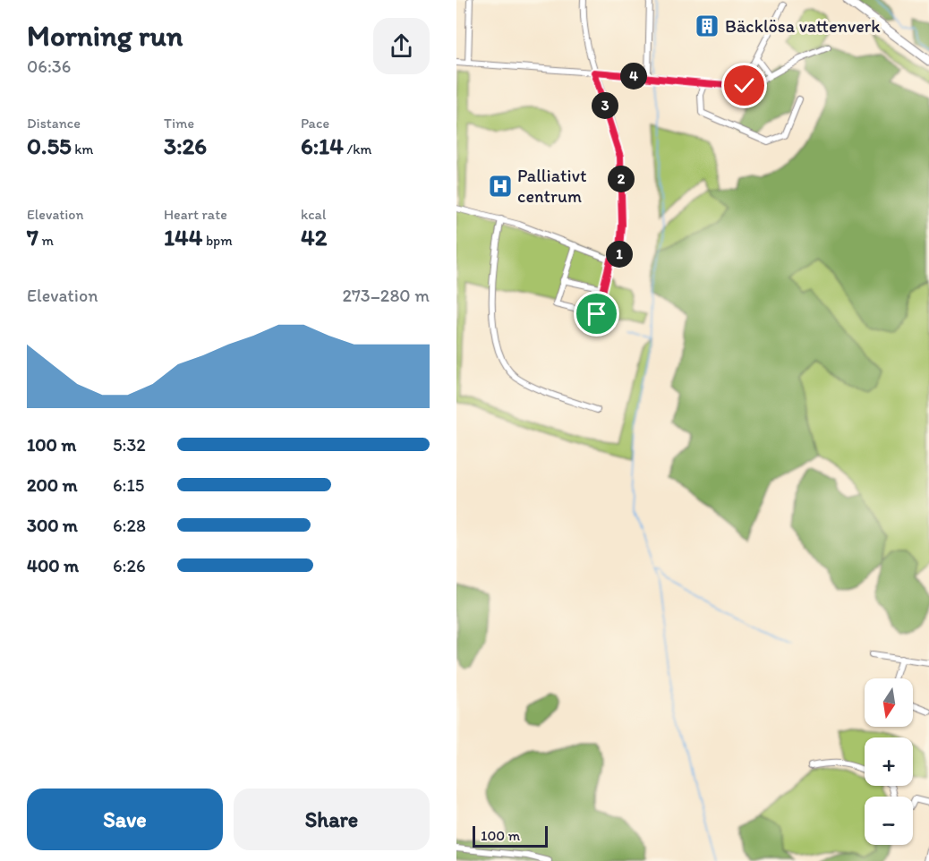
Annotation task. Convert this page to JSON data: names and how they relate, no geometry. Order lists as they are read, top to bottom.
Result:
{
  "places": {
    "building": ["Bäcklösa vattenverk"],
    "hospital": ["Palliativt centrum"]
  },
  "scale_bar": "100 m",
  "north": "bottom",
  "page": {
    "heading": ["Morning run", "06:36"],
    "pins": [
      "4",
      "3",
      "2",
      "1"
    ],
    "stats": [
      ["Distance", "0.55 km"],
      ["Time", "3:26"],
      ["Pace", "6:14 /km"],
      ["Elevation", "7 m"],
      ["Heart rate", "144 bpm"],
      ["kcal", "42"]
    ],
    "chart": ["Elevation", "273–280 m"],
    "list": [
      {
        "name": "100 m",
        "note": "5:32"
      },
      {
        "name": "200 m",
        "note": "6:15"
      },
      {
        "name": "300 m",
        "note": "6:28"
      },
      {
        "name": "400 m",
        "note": "6:26"
      }
    ],
    "map_buttons": ["+", "−"],
    "buttons": ["Save", "Share"],
    "scale": "100 m"
  }
}
